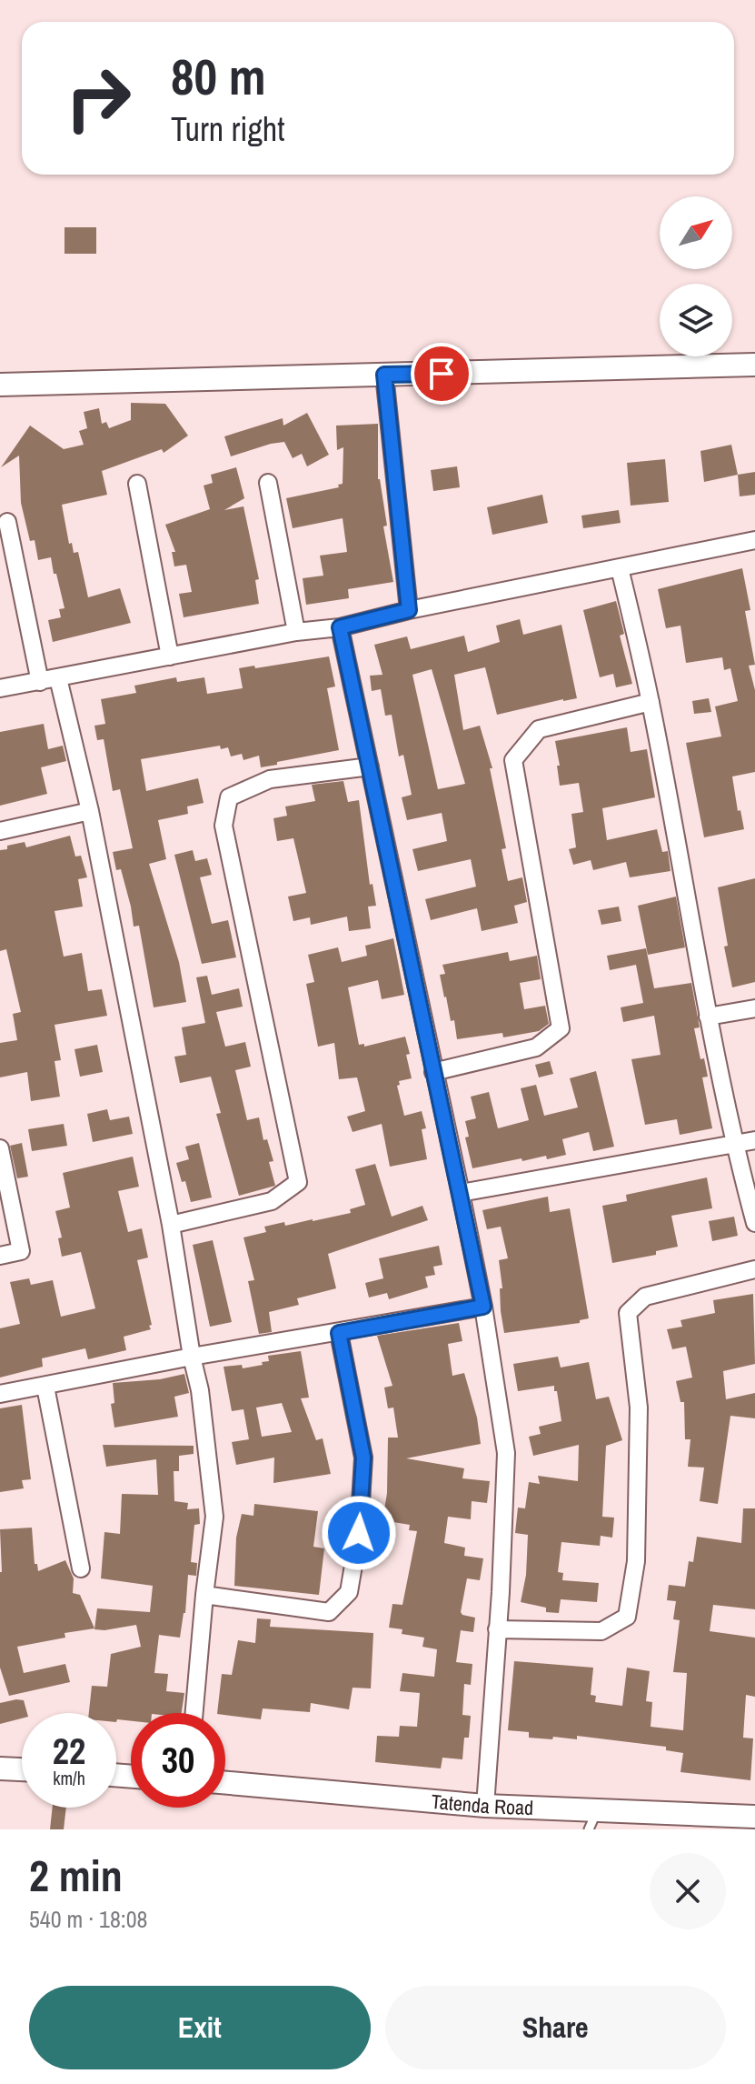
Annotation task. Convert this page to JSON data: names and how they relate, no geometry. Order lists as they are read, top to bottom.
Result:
{
  "streets": {
    "street": ["Tatenda Road"]
  },
  "north": "top right",
  "page": {
    "turn": ["80 m", "Turn right"],
    "speed": "22 km/h",
    "limit": "30",
    "heading": ["2 min", "540 m · 18:08"],
    "buttons": ["Exit", "Share"]
  }
}
